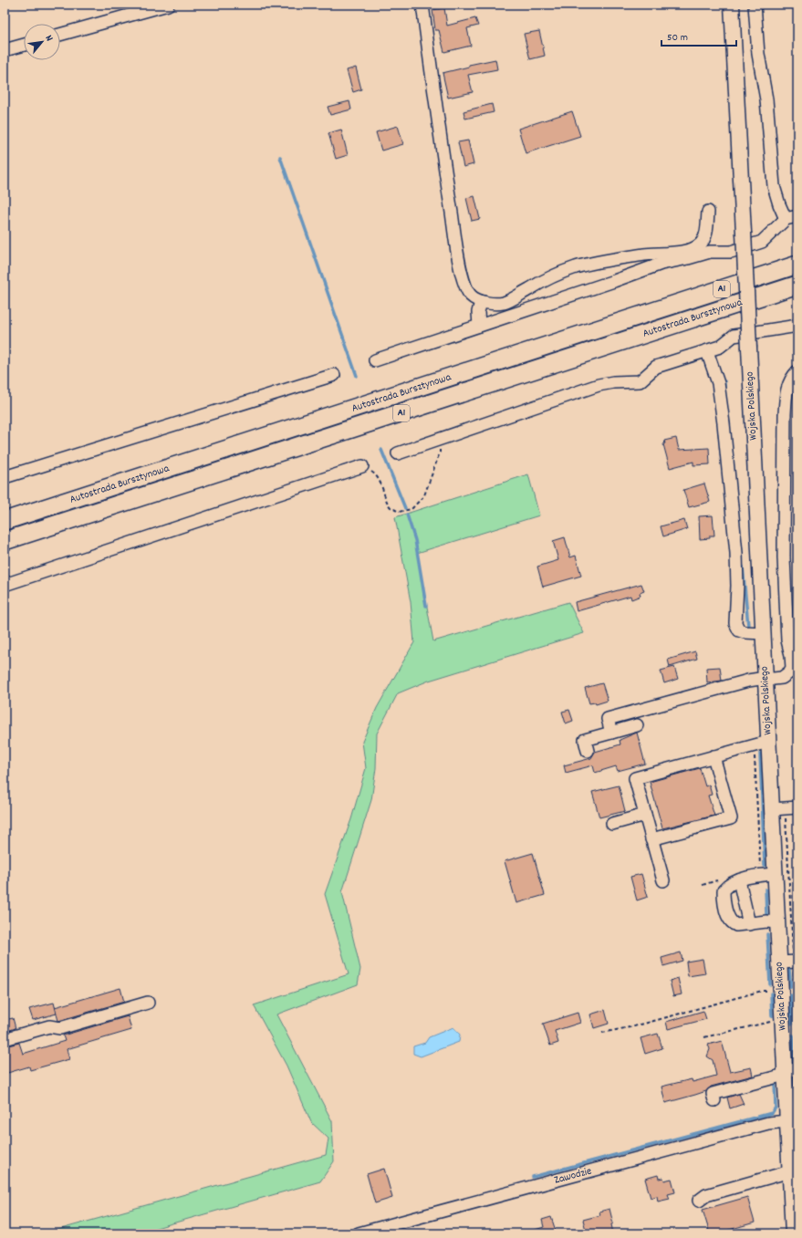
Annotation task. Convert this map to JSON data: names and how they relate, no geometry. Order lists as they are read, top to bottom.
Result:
{
  "streets": {
    "highway": ["A1", "Autostrada Bursztynowa"],
    "main road": ["Wojska Polskiego"],
    "street": ["Zawodzie"]
  },
  "crossings": [
    ["Wojska Polskiego", "Zawodzie"]
  ],
  "scale_bar": "50 m",
  "north": "top right"
}
